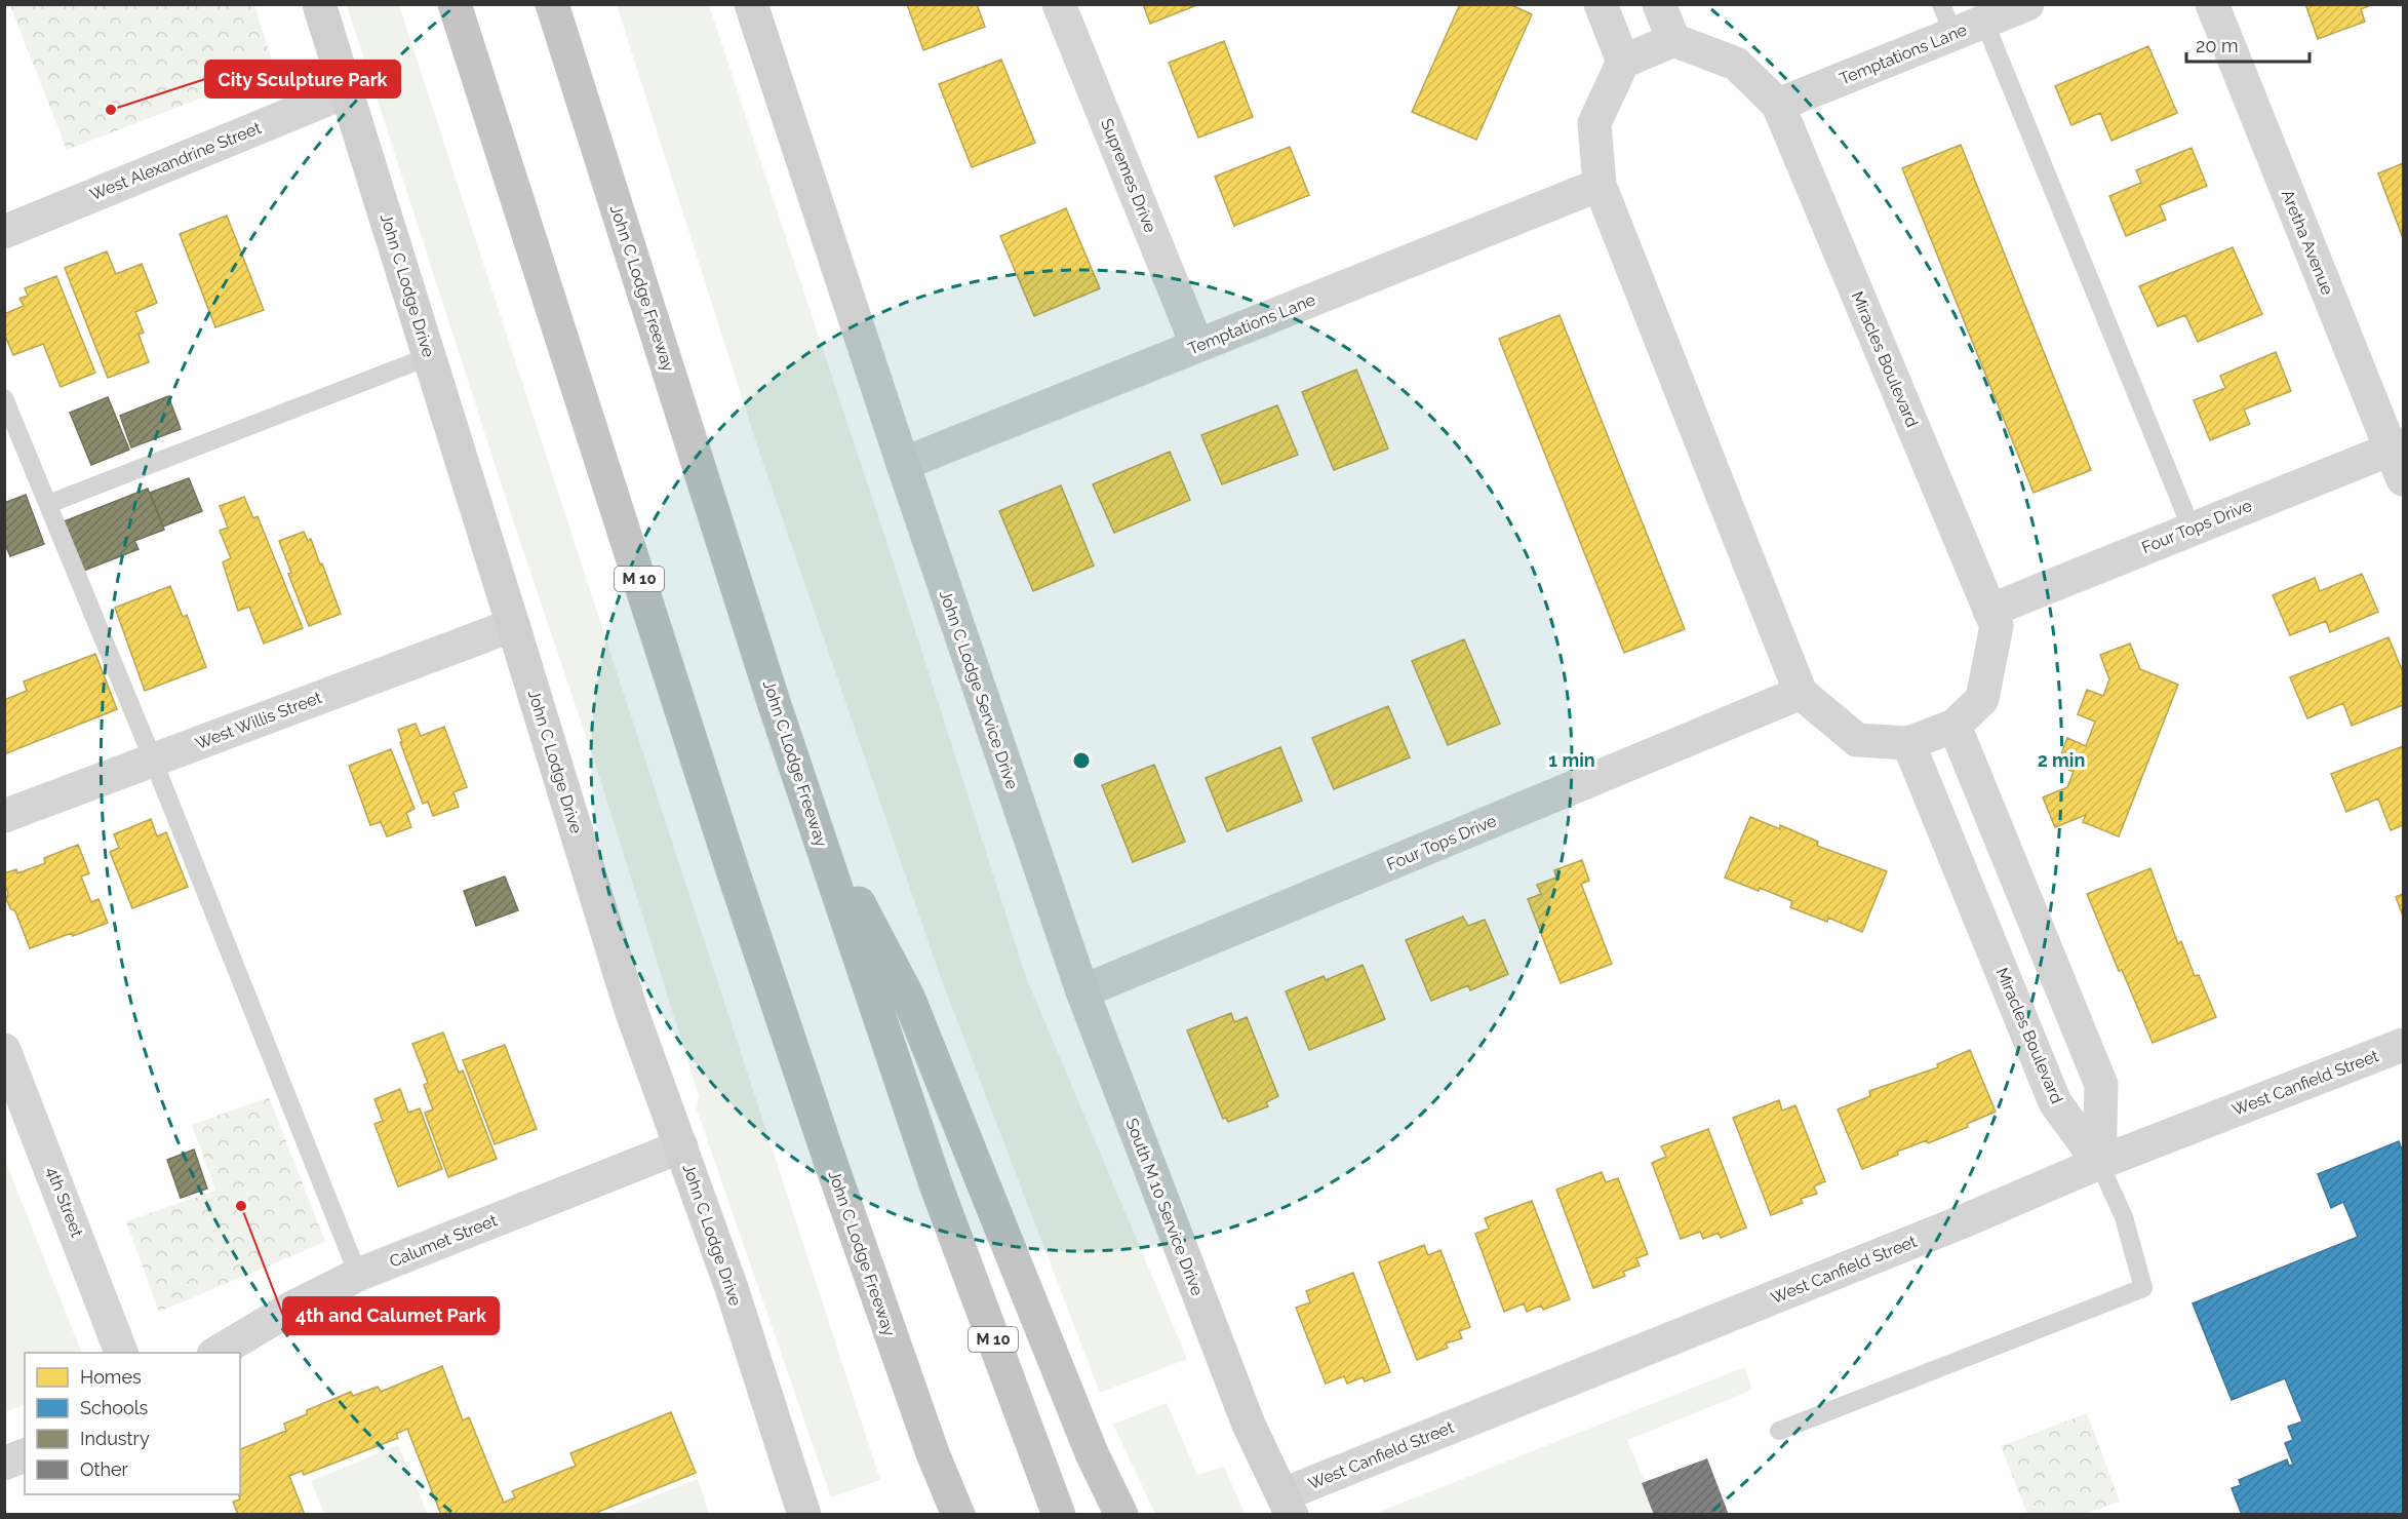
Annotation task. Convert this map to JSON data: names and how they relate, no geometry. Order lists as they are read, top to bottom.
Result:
{
  "streets": {
    "highway": ["John C Lodge Freeway", "M 10"],
    "main road": ["John C Lodge Drive", "John C Lodge Service Drive", "South M 10 Service Drive"],
    "street": [
      "Temptations Lane",
      "West Alexandrine Street",
      "Supremes Drive",
      "Aretha Avenue",
      "Miracles Boulevard",
      "Four Tops Drive",
      "West Willis Street",
      "West Canfield Street",
      "4th Street",
      "Calumet Street"
    ]
  },
  "crossings": [
    ["Temptations Lane", "Supremes Drive"],
    ["Temptations Lane", "Miracles Boulevard"],
    ["Temptations Lane", "John C Lodge Service Drive"],
    ["West Alexandrine Street", "John C Lodge Drive"],
    ["Aretha Avenue", "Four Tops Drive"],
    ["John C Lodge Drive", "West Willis Street"],
    ["John C Lodge Drive", "Calumet Street"],
    ["Miracles Boulevard", "Four Tops Drive"],
    ["Miracles Boulevard", "West Canfield Street"],
    ["Four Tops Drive", "South M 10 Service Drive"],
    ["John C Lodge Service Drive", "South M 10 Service Drive"],
    ["West Canfield Street", "South M 10 Service Drive"]
  ],
  "places": ["City Sculpture Park", "4th and Calumet Park"],
  "legend": [
    "Homes",
    "Schools",
    "Industry",
    "Other"
  ],
  "scale_bar": "20 m",
  "rings": ["1 min", "2 min"]
}
